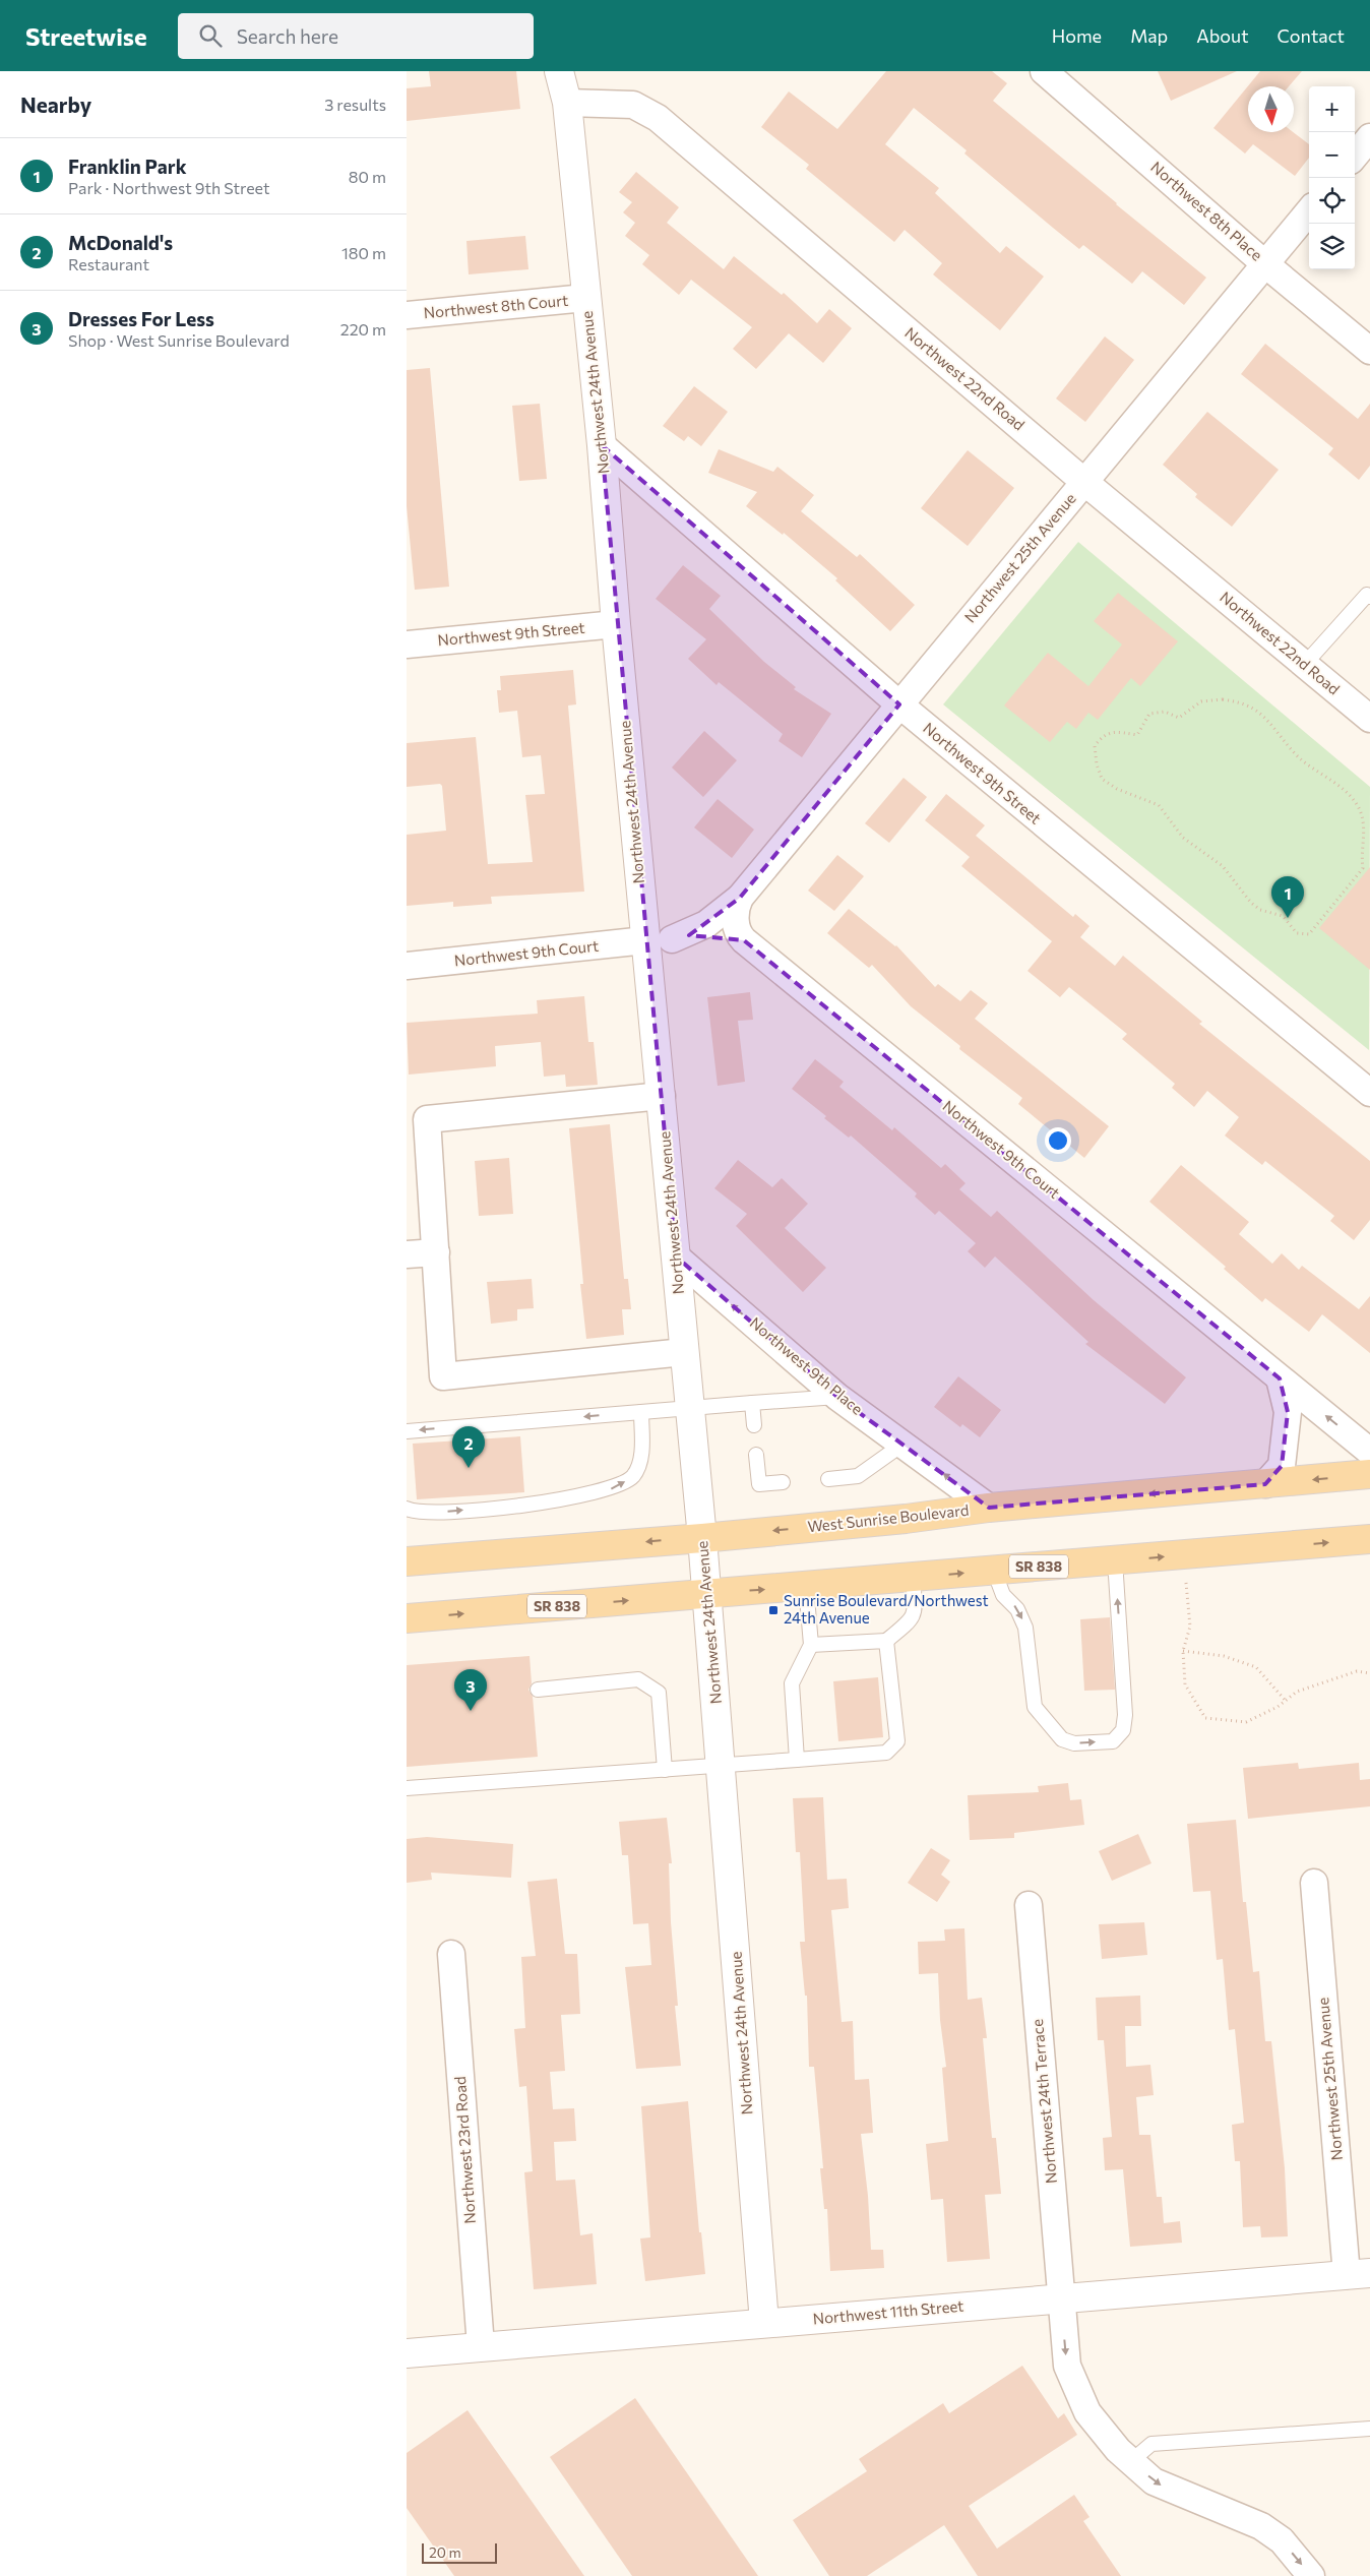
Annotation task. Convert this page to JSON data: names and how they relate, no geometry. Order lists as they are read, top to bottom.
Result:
{
  "streets": {
    "main road": ["West Sunrise Boulevard", "SR 838"],
    "street": [
      "Northwest 8th Place",
      "Northwest 8th Court",
      "Northwest 22nd Road",
      "Northwest 24th Avenue",
      "Northwest 25th Avenue",
      "Northwest 9th Street",
      "Northwest 9th Court",
      "Northwest 9th Place",
      "Northwest 24th Terrace",
      "Northwest 23rd Road",
      "Northwest 11th Street"
    ]
  },
  "crossings": [
    ["Northwest 8th Place", "Northwest 25th Avenue"],
    ["Northwest 8th Court", "Northwest 24th Avenue"],
    ["Northwest 22nd Road", "Northwest 24th Avenue"],
    ["Northwest 22nd Road", "Northwest 25th Avenue"],
    ["Northwest 24th Avenue", "Northwest 9th Street"],
    ["Northwest 24th Avenue", "Northwest 9th Court"],
    ["Northwest 24th Avenue", "Northwest 9th Place"],
    ["Northwest 24th Avenue", "West Sunrise Boulevard"],
    ["Northwest 24th Avenue", "SR 838"],
    ["Northwest 24th Avenue", "Northwest 11th Street"],
    ["Northwest 25th Avenue", "Northwest 9th Street"],
    ["Northwest 25th Avenue", "Northwest 9th Court"],
    ["Northwest 25th Avenue", "Northwest 11th Street"],
    ["Northwest 9th Place", "West Sunrise Boulevard"],
    ["Northwest 24th Terrace", "Northwest 11th Street"],
    ["Northwest 23rd Road", "Northwest 11th Street"]
  ],
  "one_way": ["Northwest 9th Place", "Northwest 24th Terrace"],
  "places": {
    "transit": ["Sunrise Boulevard/Northwest 24th Avenue"]
  },
  "scale_bar": "20 m",
  "north": "bottom",
  "page": {
    "header": "Streetwise",
    "search": "Search here",
    "nav": [
      "Home",
      "Map",
      "About",
      "Contact"
    ],
    "heading": ["Nearby", "3 results"],
    "map_buttons": ["+", "−"],
    "list": [
      {
        "mark": "1",
        "name": "Franklin Park",
        "note": "Park · Northwest 9th Street",
        "value": "80 m"
      },
      {
        "mark": "2",
        "name": "McDonald's",
        "note": "Restaurant",
        "value": "180 m"
      },
      {
        "mark": "3",
        "name": "Dresses For Less",
        "note": "Shop · West Sunrise Boulevard",
        "value": "220 m"
      }
    ],
    "pins": ["1", "2", "3"],
    "scale": "20 m"
  }
}
